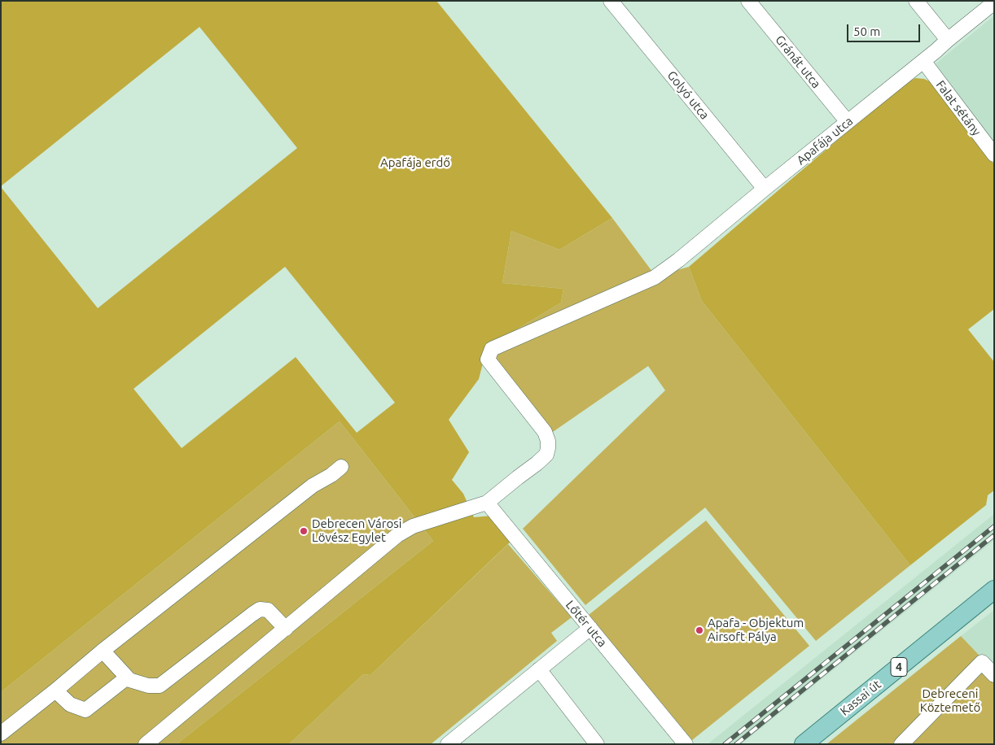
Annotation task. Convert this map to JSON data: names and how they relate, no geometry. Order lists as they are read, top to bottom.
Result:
{
  "streets": {
    "main road": ["4", "Kassai út"],
    "street": [
      "Gránát utca",
      "Golyó utca",
      "Falat sétány",
      "Apafája utca",
      "Lőtér utca"
    ]
  },
  "crossings": [
    ["Gránát utca", "Apafája utca"],
    ["Golyó utca", "Apafája utca"],
    ["Falat sétány", "Apafája utca"],
    ["Apafája utca", "Lőtér utca"]
  ],
  "parks": ["Apafája erdő", "Debreceni Köztemető"],
  "places": ["Debrecen Városi Lövész Egylet", "Apafa - Objektum Airsoft Pálya"],
  "scale_bar": "50 m"
}
